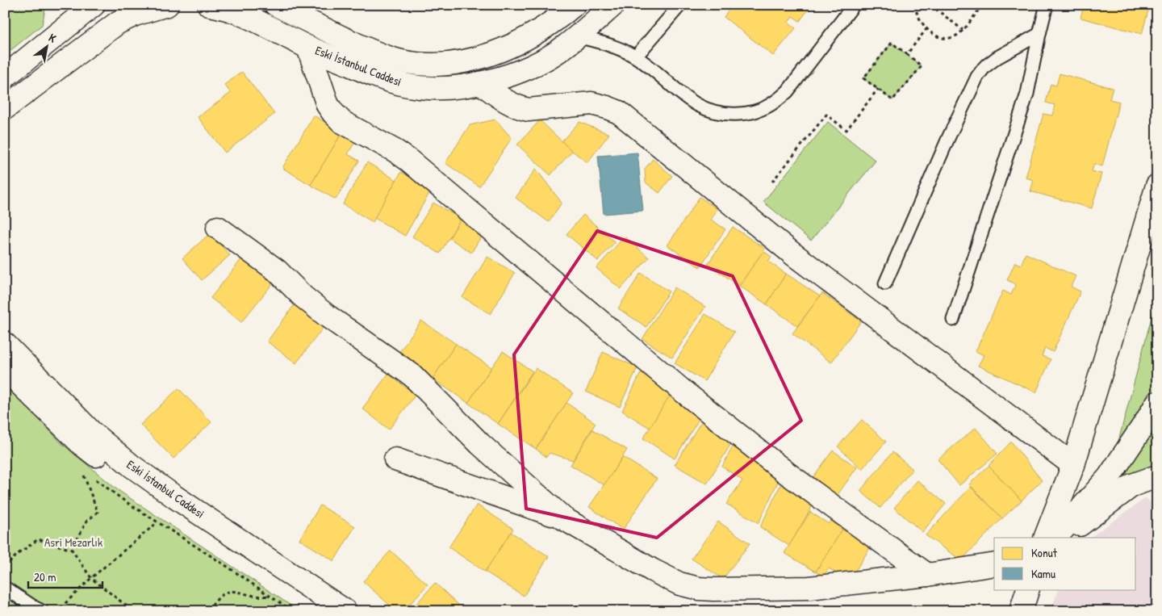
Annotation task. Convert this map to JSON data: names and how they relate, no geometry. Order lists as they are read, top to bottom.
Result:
{
  "streets": {
    "street": ["Eski İstanbul Caddesi"]
  },
  "parks": ["Asri Mezarlık"],
  "legend": ["Konut", "Kamu"],
  "scale_bar": "20 m",
  "north": "top right"
}
